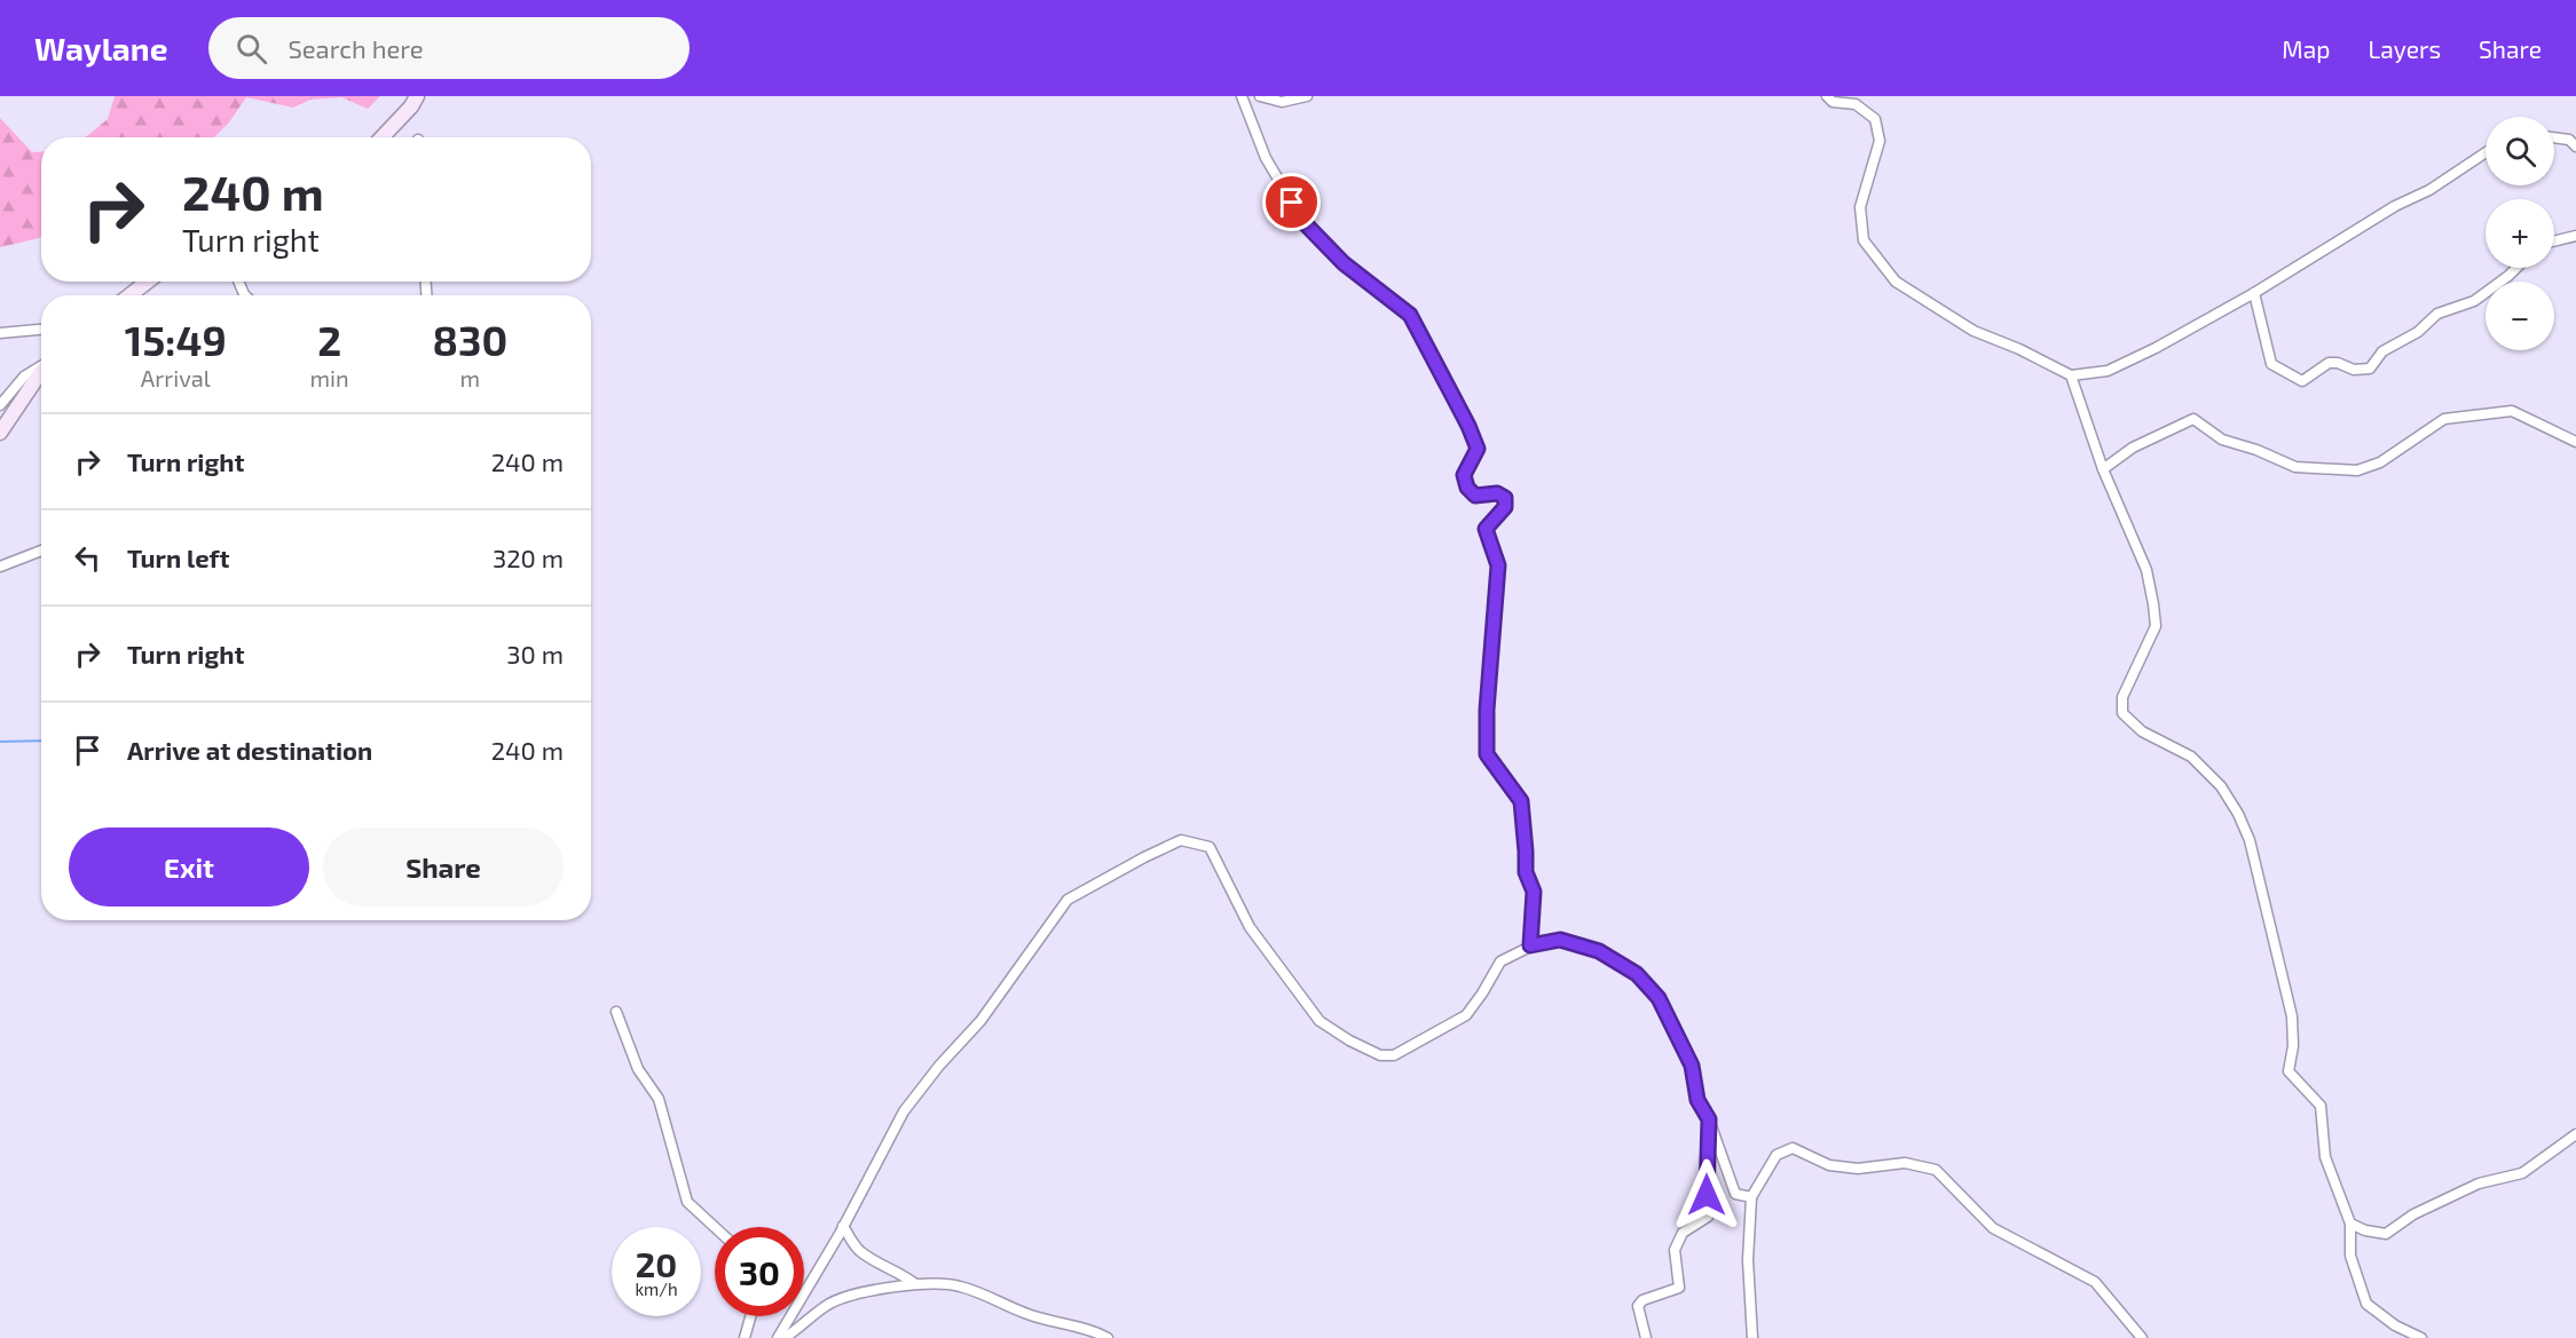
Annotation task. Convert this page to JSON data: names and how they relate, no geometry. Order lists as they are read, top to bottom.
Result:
{
  "page": {
    "header": "Waylane",
    "search": "Search here",
    "nav": ["Map", "Layers", "Share"],
    "map_buttons": ["+", "−"],
    "turn": ["240 m", "Turn right"],
    "eta": [
      "15:49",
      "Arrival",
      "2",
      "min",
      "830",
      "m"
    ],
    "list": [
      {
        "name": "Turn right",
        "value": "240 m"
      },
      {
        "name": "Turn left",
        "value": "320 m"
      },
      {
        "name": "Turn right",
        "value": "30 m"
      },
      {
        "name": "Arrive at destination",
        "value": "240 m"
      }
    ],
    "buttons": ["Exit", "Share"],
    "speed": "20 km/h",
    "limit": "30"
  }
}
